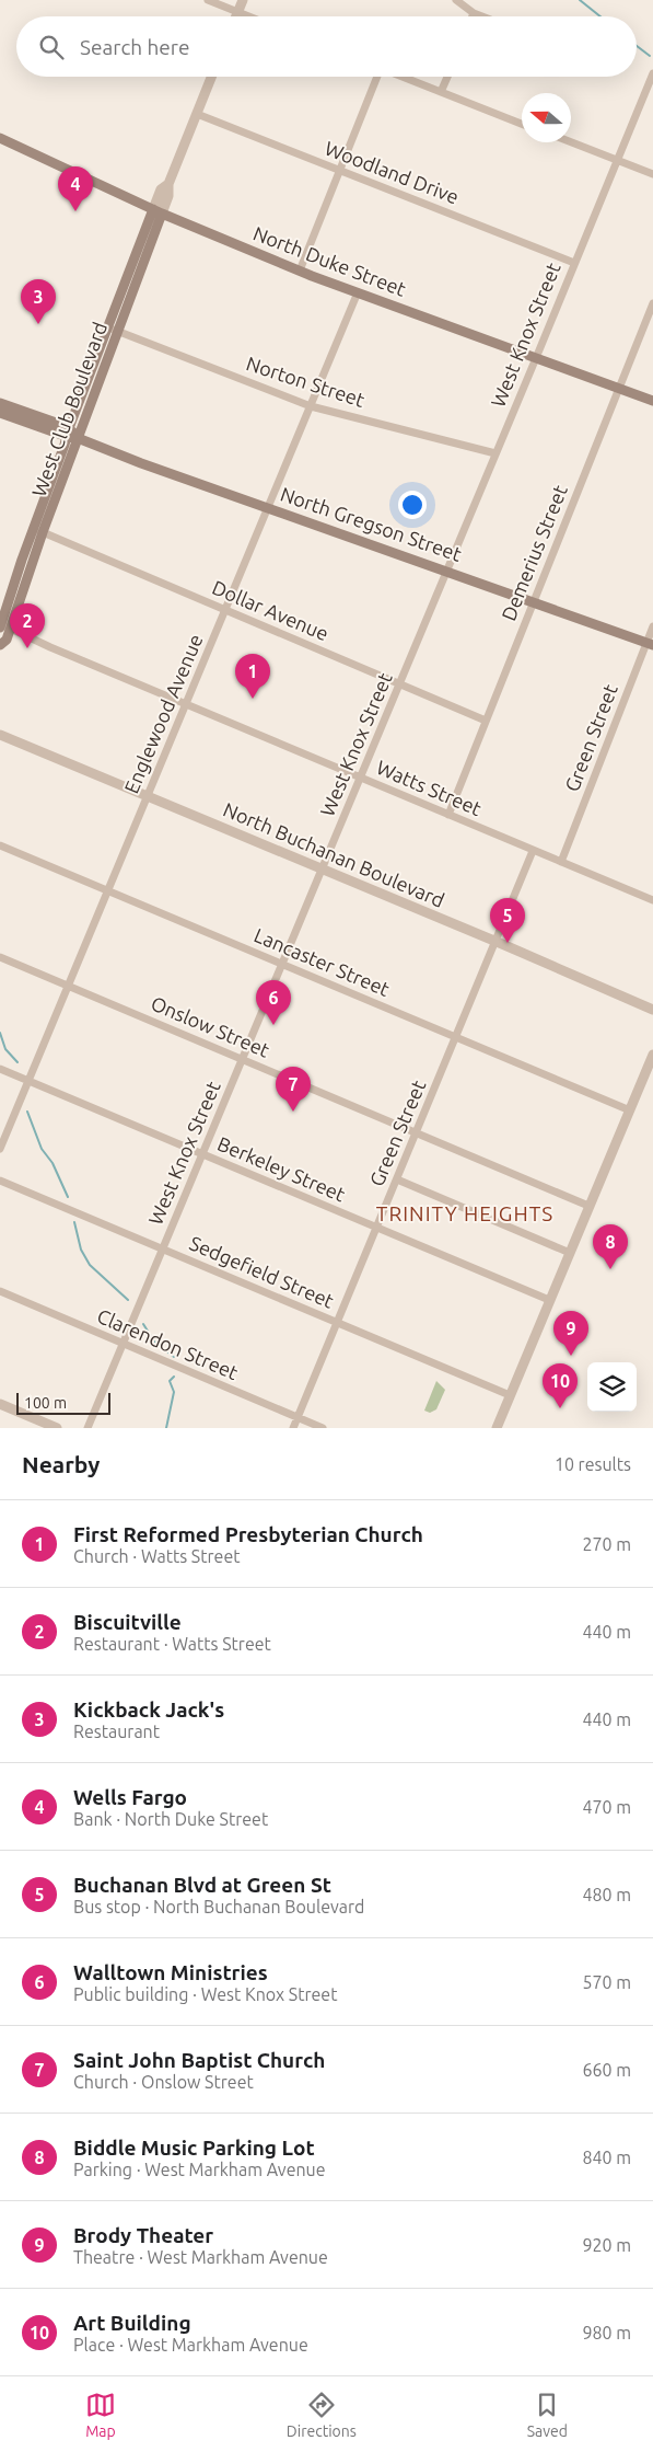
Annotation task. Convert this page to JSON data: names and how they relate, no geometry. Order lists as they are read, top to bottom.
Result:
{
  "streets": {
    "main road": ["North Duke Street", "West Club Boulevard", "North Gregson Street"],
    "street": [
      "Woodland Drive",
      "West Knox Street",
      "Norton Street",
      "Demerius Street",
      "Dollar Avenue",
      "Englewood Avenue",
      "Green Street",
      "Watts Street",
      "North Buchanan Boulevard",
      "Lancaster Street",
      "Onslow Street",
      "Berkeley Street",
      "Sedgefield Street",
      "Clarendon Street"
    ]
  },
  "crossings": [
    ["Woodland Drive", "West Knox Street"],
    ["Woodland Drive", "West Club Boulevard"],
    ["North Duke Street", "West Knox Street"],
    ["North Duke Street", "West Club Boulevard"],
    ["North Duke Street", "Demerius Street"],
    ["North Duke Street", "Englewood Avenue"],
    ["West Knox Street", "Norton Street"],
    ["West Knox Street", "North Gregson Street"],
    ["West Knox Street", "Dollar Avenue"],
    ["West Knox Street", "Watts Street"],
    ["West Knox Street", "North Buchanan Boulevard"],
    ["West Knox Street", "Lancaster Street"],
    ["West Knox Street", "Onslow Street"],
    ["West Knox Street", "Berkeley Street"],
    ["West Knox Street", "Sedgefield Street"],
    ["West Knox Street", "Clarendon Street"],
    ["Norton Street", "West Club Boulevard"],
    ["Norton Street", "Englewood Avenue"],
    ["West Club Boulevard", "North Gregson Street"],
    ["West Club Boulevard", "Dollar Avenue"],
    ["West Club Boulevard", "Watts Street"],
    ["North Gregson Street", "Demerius Street"],
    ["North Gregson Street", "Englewood Avenue"],
    ["North Gregson Street", "Green Street"],
    ["Demerius Street", "Dollar Avenue"],
    ["Demerius Street", "Watts Street"],
    ["Dollar Avenue", "Englewood Avenue"],
    ["Englewood Avenue", "Watts Street"],
    ["Englewood Avenue", "North Buchanan Boulevard"],
    ["Englewood Avenue", "Lancaster Street"],
    ["Englewood Avenue", "Onslow Street"],
    ["Englewood Avenue", "Berkeley Street"],
    ["Green Street", "Watts Street"],
    ["Green Street", "North Buchanan Boulevard"],
    ["Green Street", "Lancaster Street"],
    ["Green Street", "Onslow Street"],
    ["Green Street", "Berkeley Street"],
    ["Green Street", "Sedgefield Street"],
    ["Green Street", "Clarendon Street"]
  ],
  "districts": ["TRINITY HEIGHTS"],
  "scale_bar": "100 m",
  "north": "left",
  "page": {
    "search": "Search here",
    "pins": [
      "4",
      "3",
      "2",
      "1",
      "5",
      "6",
      "7",
      "8",
      "9",
      "10"
    ],
    "scale": "100 m",
    "heading": ["Nearby", "10 results"],
    "list": [
      {
        "mark": "1",
        "name": "First Reformed Presbyterian Church",
        "note": "Church · Watts Street",
        "value": "270 m"
      },
      {
        "mark": "2",
        "name": "Biscuitville",
        "note": "Restaurant · Watts Street",
        "value": "440 m"
      },
      {
        "mark": "3",
        "name": "Kickback Jack's",
        "note": "Restaurant",
        "value": "440 m"
      },
      {
        "mark": "4",
        "name": "Wells Fargo",
        "note": "Bank · North Duke Street",
        "value": "470 m"
      },
      {
        "mark": "5",
        "name": "Buchanan Blvd at Green St",
        "note": "Bus stop · North Buchanan Boulevard",
        "value": "480 m"
      },
      {
        "mark": "6",
        "name": "Walltown Ministries",
        "note": "Public building · West Knox Street",
        "value": "570 m"
      },
      {
        "mark": "7",
        "name": "Saint John Baptist Church",
        "note": "Church · Onslow Street",
        "value": "660 m"
      },
      {
        "mark": "8",
        "name": "Biddle Music Parking Lot",
        "note": "Parking · West Markham Avenue",
        "value": "840 m"
      },
      {
        "mark": "9",
        "name": "Brody Theater",
        "note": "Theatre · West Markham Avenue",
        "value": "920 m"
      },
      {
        "mark": "10",
        "name": "Art Building",
        "note": "Place · West Markham Avenue",
        "value": "980 m"
      }
    ],
    "nav": ["Map", "Directions", "Saved"]
  }
}
